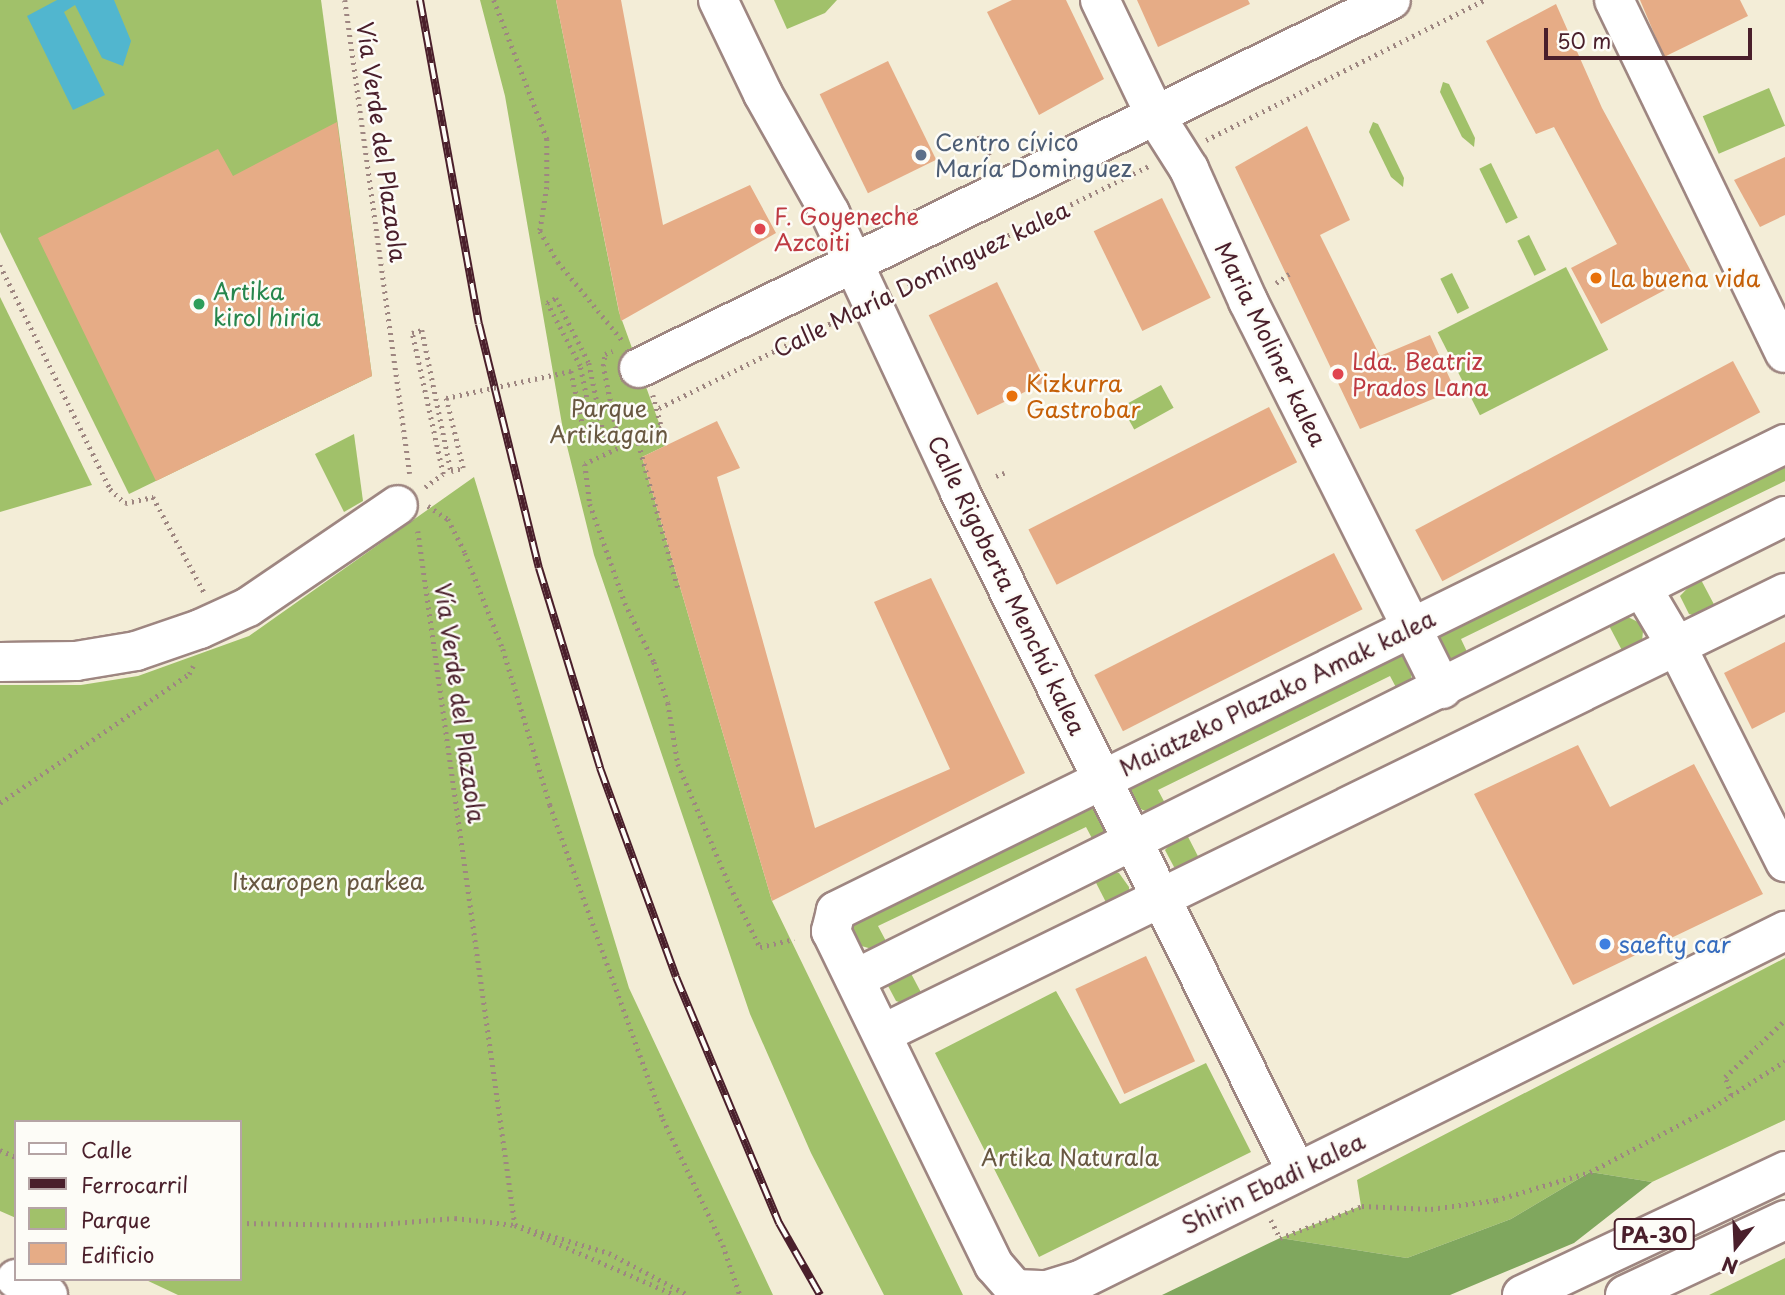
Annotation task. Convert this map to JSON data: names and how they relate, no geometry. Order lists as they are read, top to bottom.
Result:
{
  "streets": {
    "main road": [
      "Calle María Domínguez kalea",
      "Maria Moliner kalea",
      "Calle Rigoberta Menchú kalea",
      "Maiatzeko Plazako Amak kalea",
      "Shirin Ebadi kalea",
      "PA-30"
    ],
    "path": ["Vía Verde del Plazaola"]
  },
  "crossings": [
    ["Calle María Domínguez kalea", "Maria Moliner kalea"],
    ["Calle María Domínguez kalea", "Calle Rigoberta Menchú kalea"],
    ["Maria Moliner kalea", "Maiatzeko Plazako Amak kalea"],
    ["Calle Rigoberta Menchú kalea", "Maiatzeko Plazako Amak kalea"],
    ["Calle Rigoberta Menchú kalea", "Shirin Ebadi kalea"],
    ["Maiatzeko Plazako Amak kalea", "Shirin Ebadi kalea"]
  ],
  "parks": ["Parque Artikagain", "Itxaropen parkea", "Artika Naturala"],
  "places": [
    "Centro cívico María Dominguez",
    "F. Goyeneche Azcoiti",
    "La buena vida",
    "Artika kirol hiria",
    "Lda. Beatriz Prados Lana",
    "Kizkurra Gastrobar",
    "saefty car"
  ],
  "legend": [
    "Calle",
    "Ferrocarril",
    "Parque",
    "Edificio"
  ],
  "scale_bar": "50 m",
  "north": "bottom"
}
